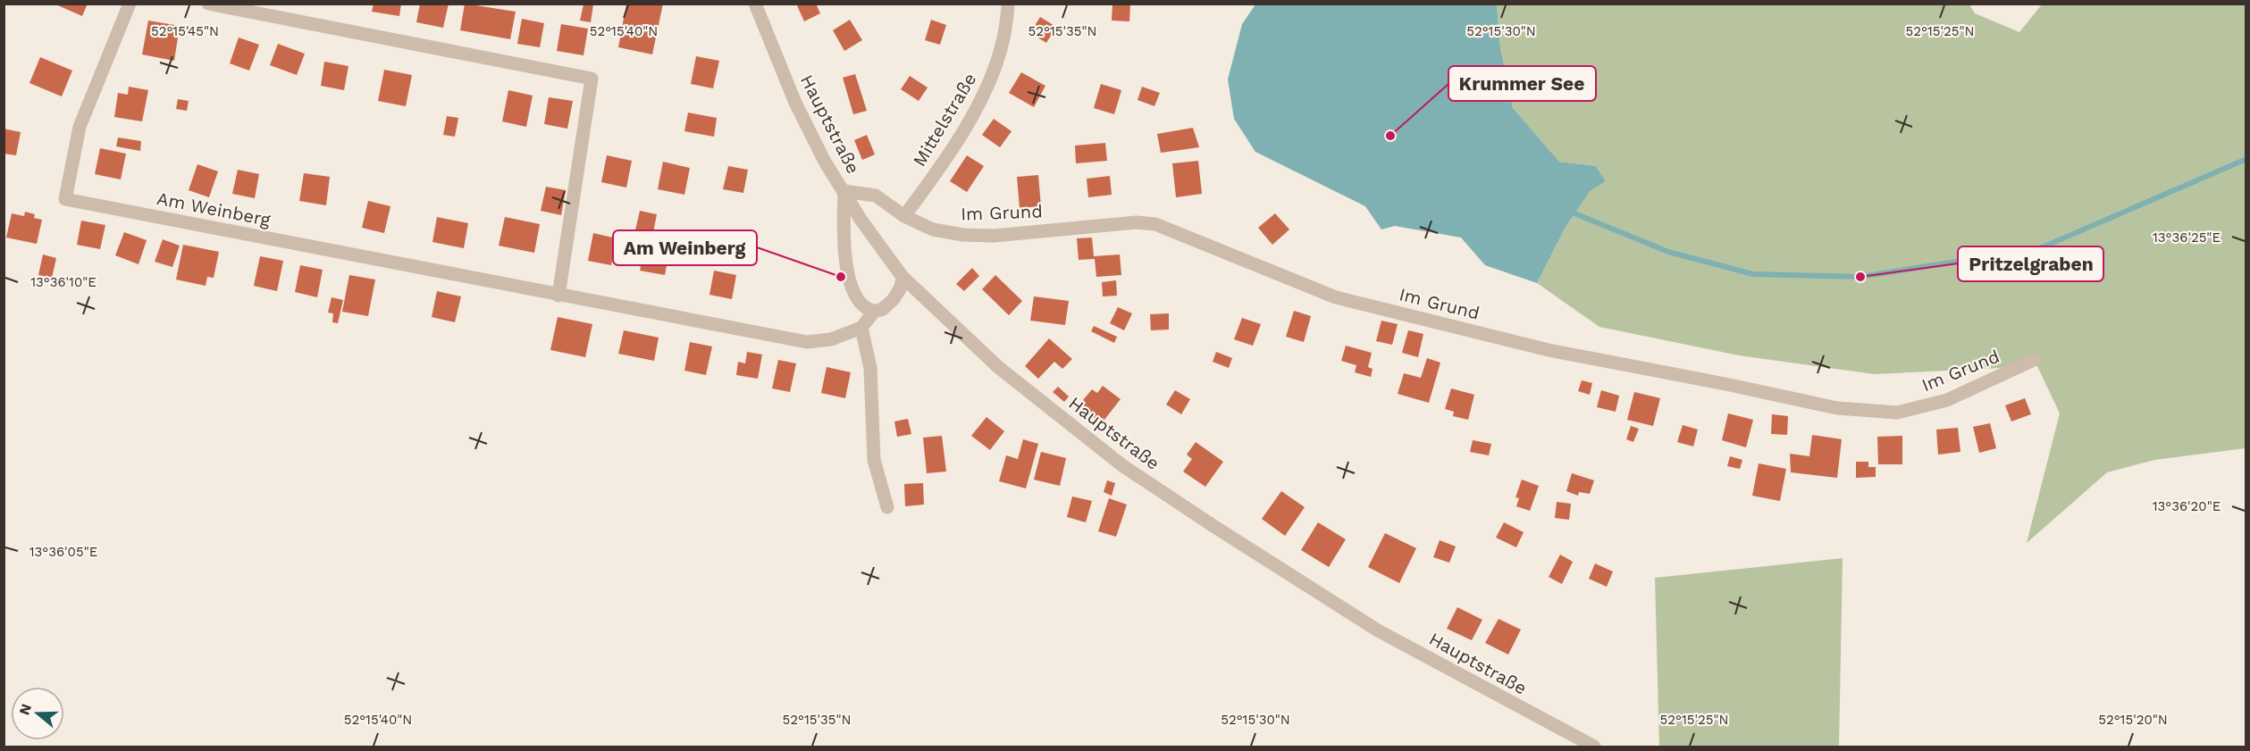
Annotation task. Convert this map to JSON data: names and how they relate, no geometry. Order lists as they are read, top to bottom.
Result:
{
  "streets": {
    "street": [
      "Mittelstraße",
      "Hauptstraße",
      "Am Weinberg",
      "Im Grund"
    ]
  },
  "crossings": [
    ["Mittelstraße", "Im Grund"],
    ["Hauptstraße", "Im Grund"]
  ],
  "places": ["Krummer See", "Am Weinberg", "Pritzelgraben"],
  "north": "left",
  "coordinates": [
    "52°15'45\"N",
    "52°15'40\"N",
    "52°15'35\"N",
    "52°15'30\"N",
    "52°15'25\"N",
    "13°36'25\"E",
    "13°36'10\"E",
    "13°36'20\"E",
    "13°36'05\"E",
    "52°15'20\"N"
  ]
}
